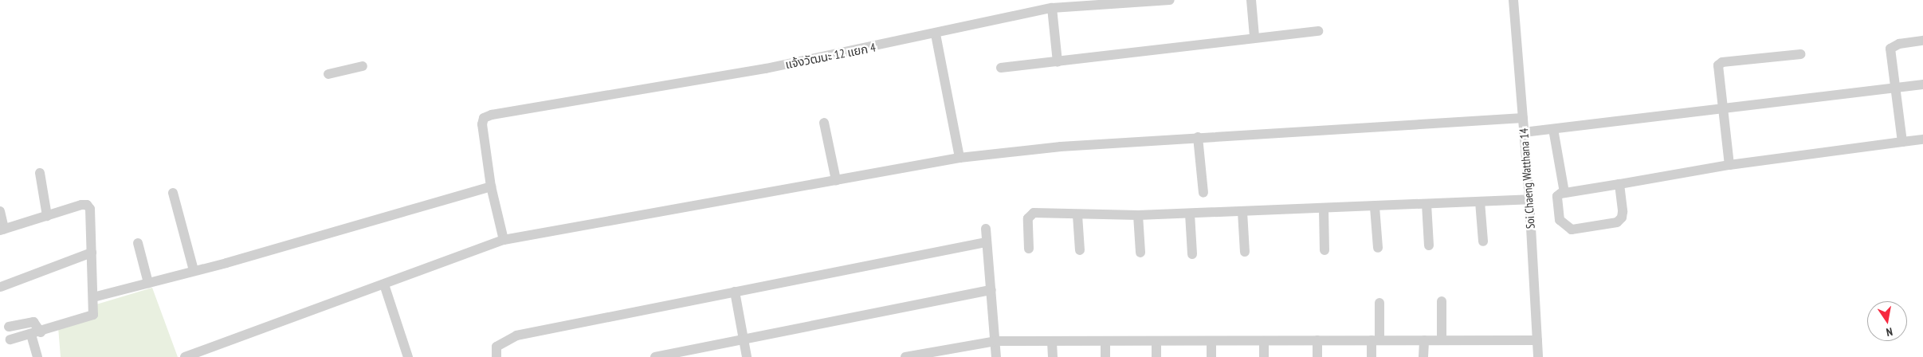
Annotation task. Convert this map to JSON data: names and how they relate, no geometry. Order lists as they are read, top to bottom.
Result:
{
  "streets": {
    "street": ["แจ้งวัฒนะ 12 แยก 4", "Soi Chaeng Watthana 14"]
  },
  "north": "bottom"
}
